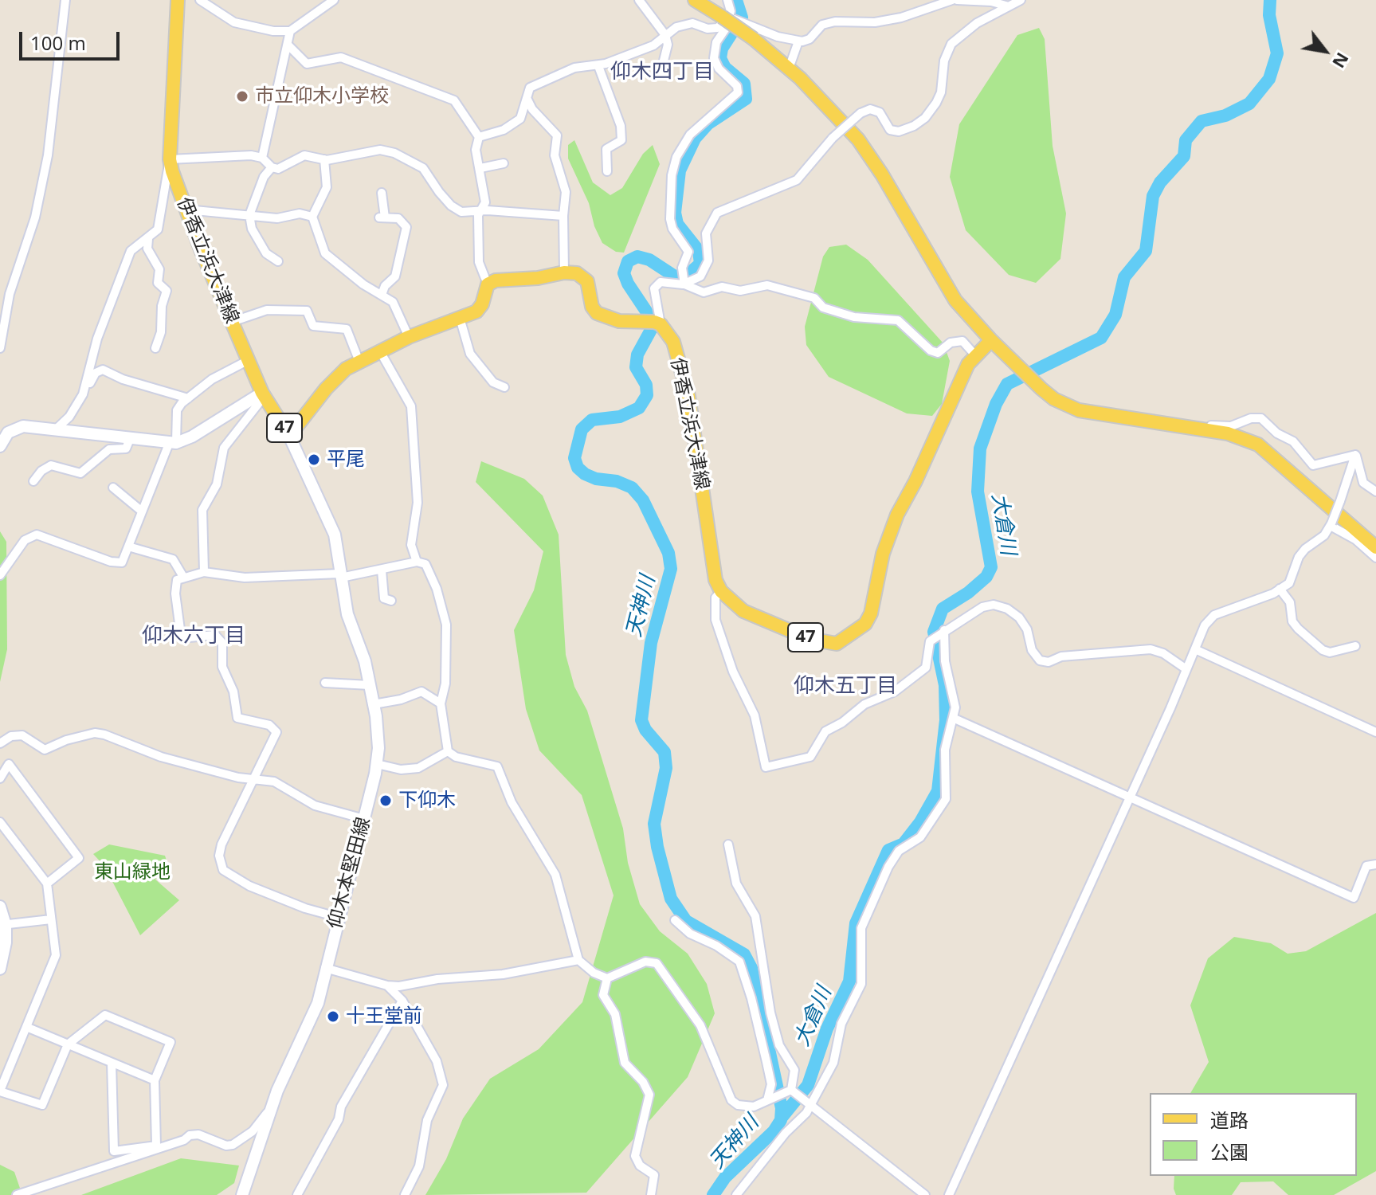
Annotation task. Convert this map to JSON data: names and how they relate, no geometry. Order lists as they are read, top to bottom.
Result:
{
  "streets": {
    "main road": ["伊香立浜大津線", "47", "仰木本堅田線"]
  },
  "crossings": [
    ["伊香立浜大津線", "47"],
    ["伊香立浜大津線", "仰木本堅田線"],
    ["47", "仰木本堅田線"]
  ],
  "districts": ["仰木四丁目", "仰木六丁目", "仰木五丁目"],
  "water": ["大倉川", "天神川"],
  "parks": ["東山緑地"],
  "places": [
    "市立仰木小学校",
    "平尾",
    "下仰木",
    "十王堂前"
  ],
  "legend": ["道路", "公園"],
  "scale_bar": "100 m",
  "north": "bottom right"
}
